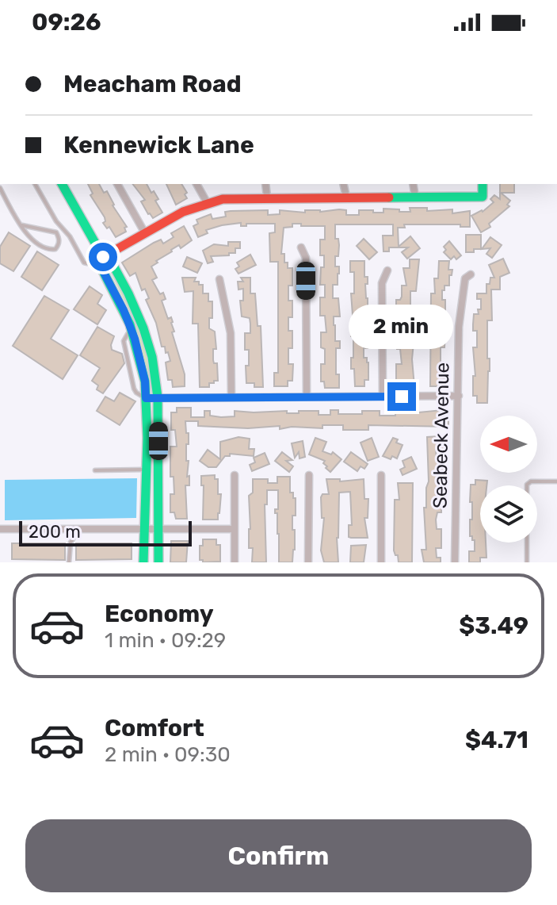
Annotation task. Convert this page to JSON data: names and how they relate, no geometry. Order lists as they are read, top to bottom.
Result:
{
  "streets": {
    "street": ["Seabeck Avenue"]
  },
  "scale_bar": "200 m",
  "north": "left",
  "page": {
    "status": "09:26",
    "banner": ["Meacham Road", "Kennewick Lane"],
    "bubble": "2 min",
    "scale": "200 m",
    "list": [
      {
        "name": "Economy",
        "note": "1 min · 09:29",
        "value": "$3.49"
      },
      {
        "name": "Comfort",
        "note": "2 min · 09:30",
        "value": "$4.71"
      }
    ],
    "buttons": "Confirm"
  }
}
